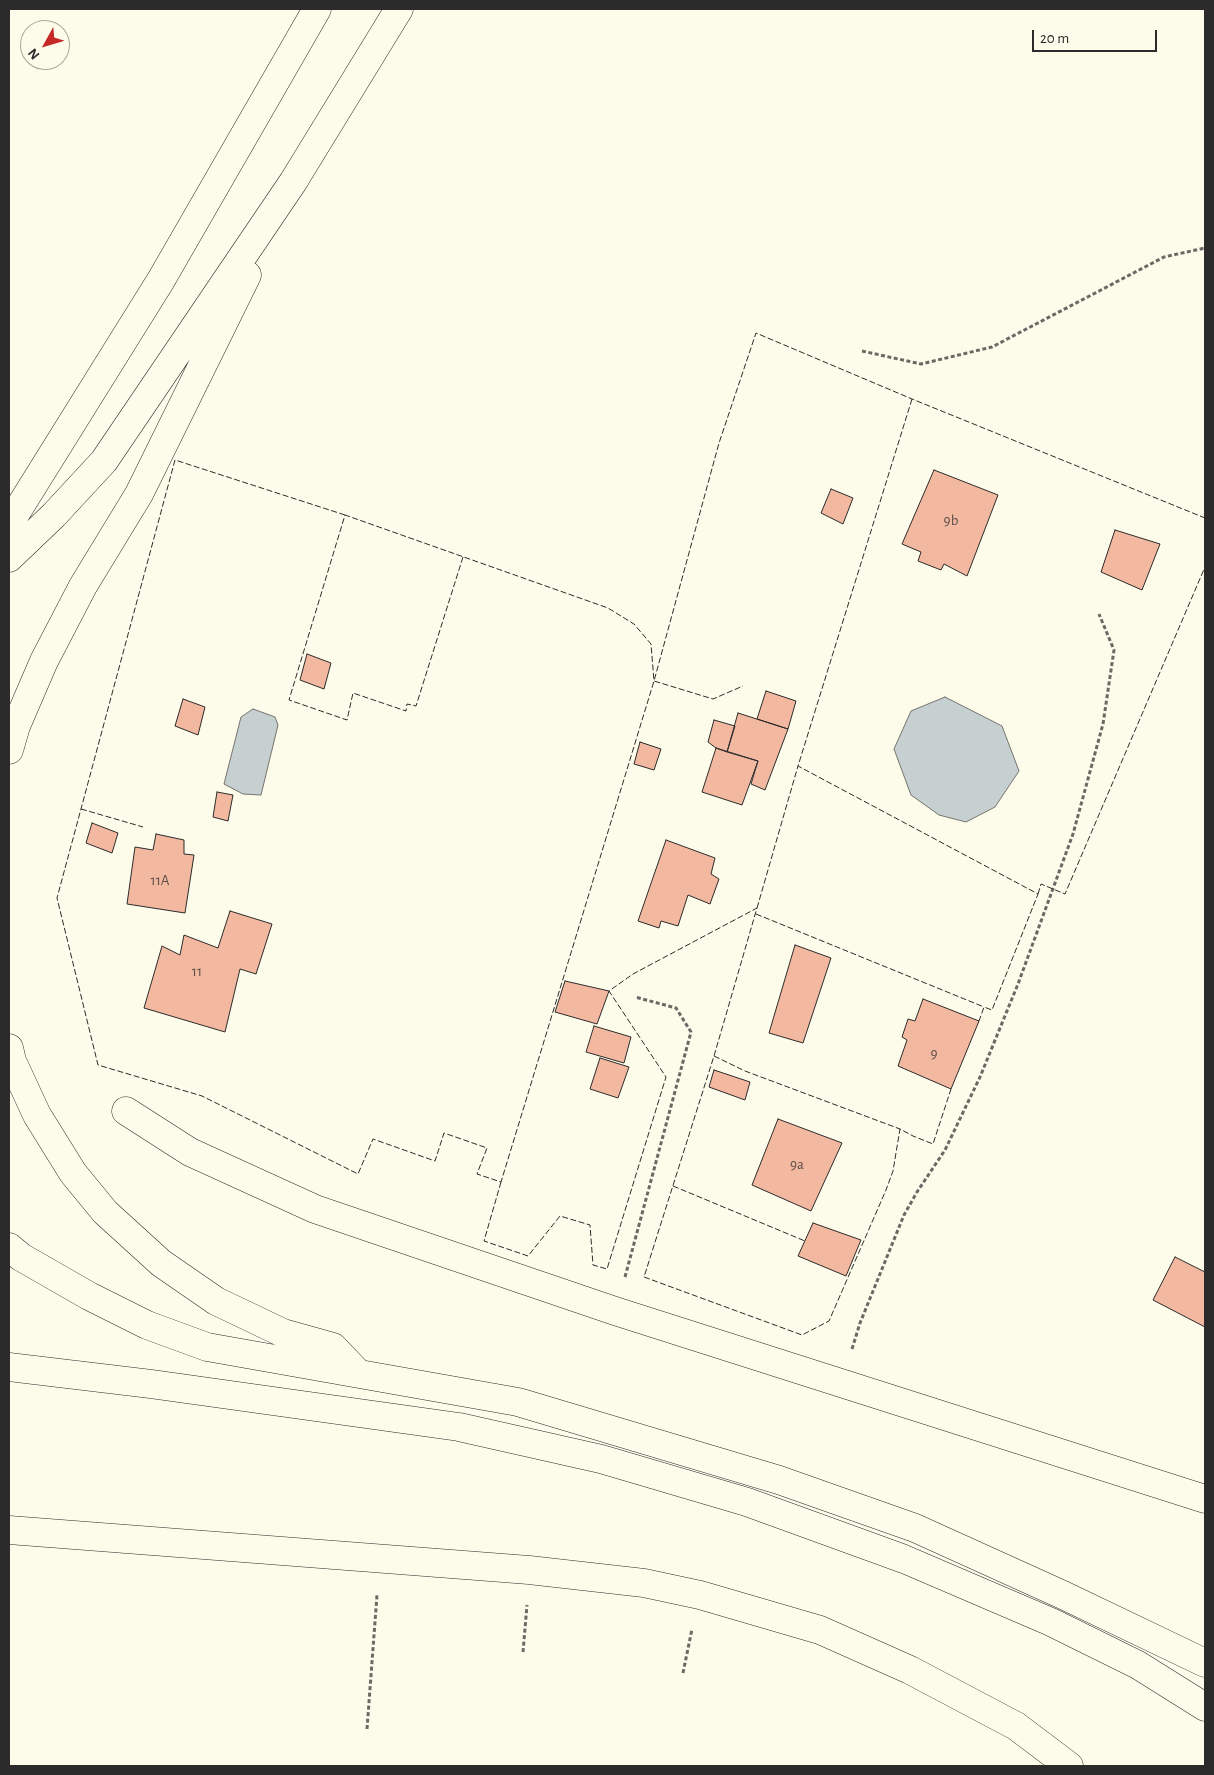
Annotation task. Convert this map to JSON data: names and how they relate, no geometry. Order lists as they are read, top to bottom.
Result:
{
  "house_numbers": [
    "9b",
    "11A",
    "11",
    "9",
    "9a"
  ],
  "scale_bar": "20 m",
  "north": "bottom left"
}
